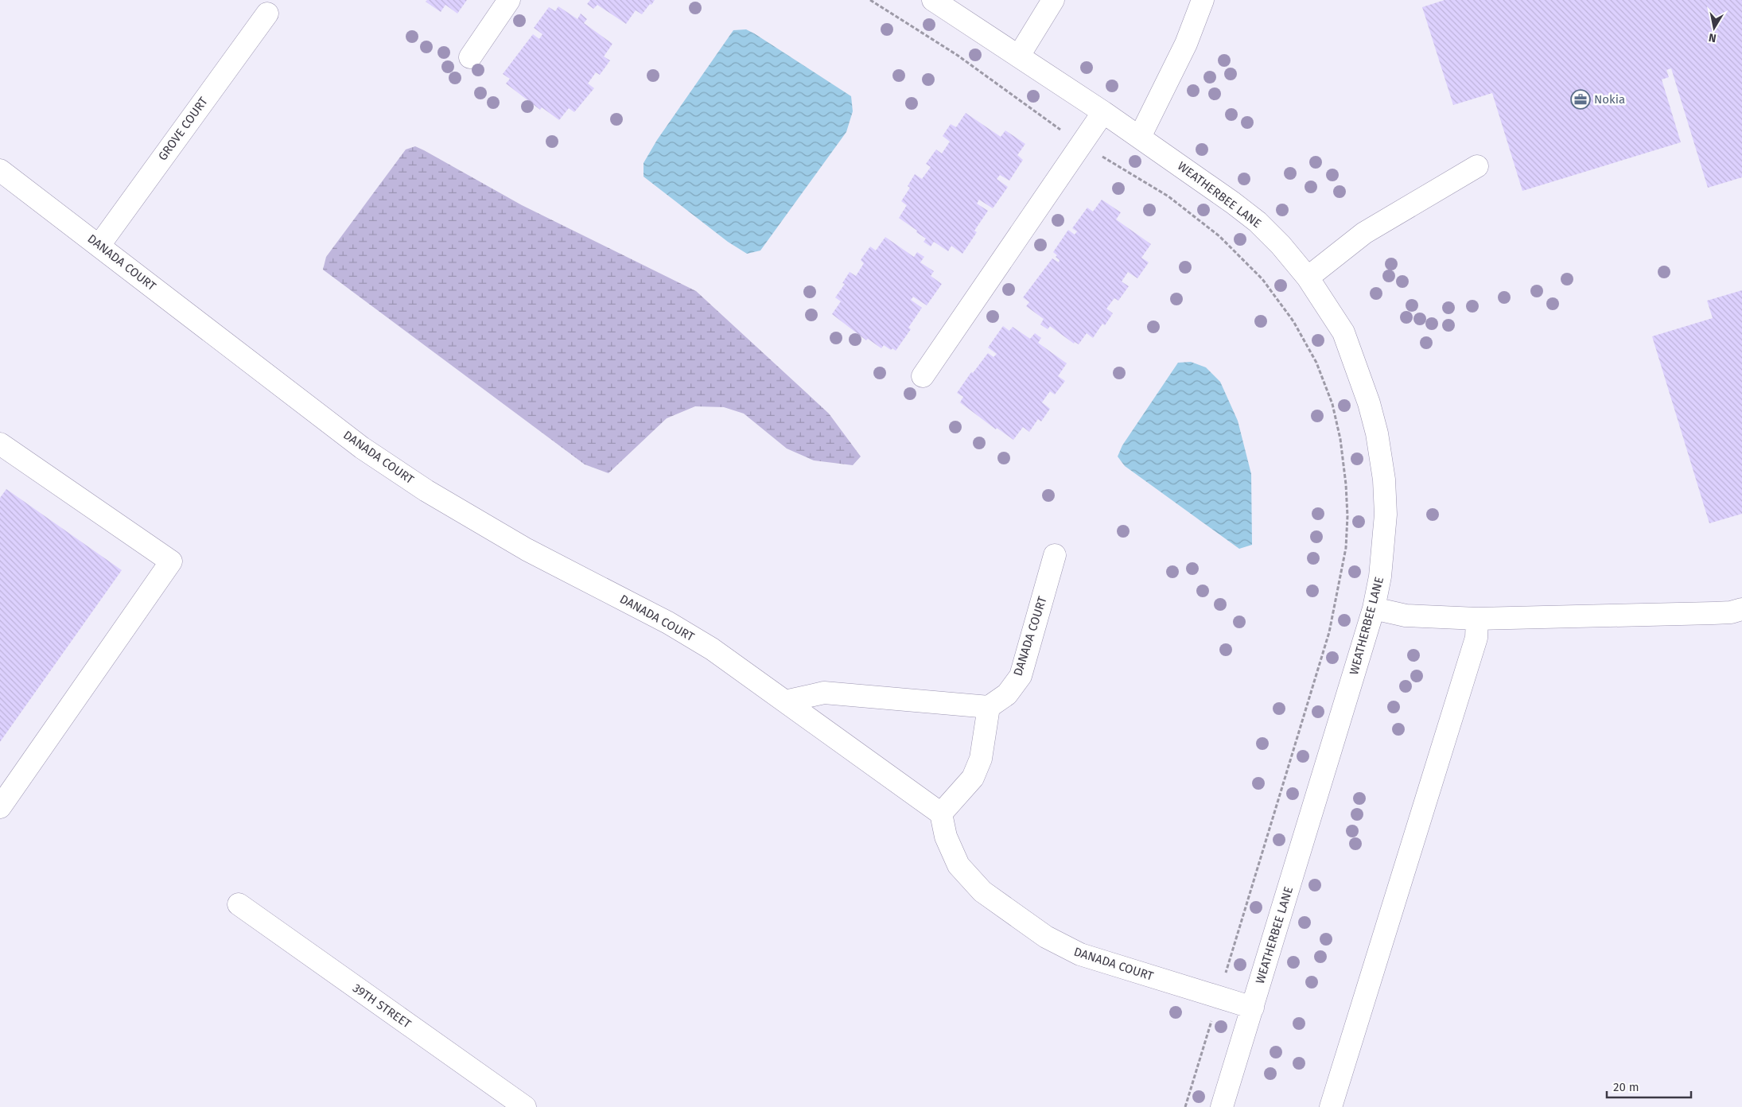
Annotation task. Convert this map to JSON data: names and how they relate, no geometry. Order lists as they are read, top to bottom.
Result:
{
  "streets": {
    "street": [
      "GROVE COURT",
      "WEATHERBEE LANE",
      "DANADA COURT",
      "39TH STREET"
    ]
  },
  "crossings": [
    ["GROVE COURT", "DANADA COURT"],
    ["WEATHERBEE LANE", "DANADA COURT"]
  ],
  "places": {
    "office": ["Nokia"]
  },
  "scale_bar": "20 m",
  "north": "bottom"
}
